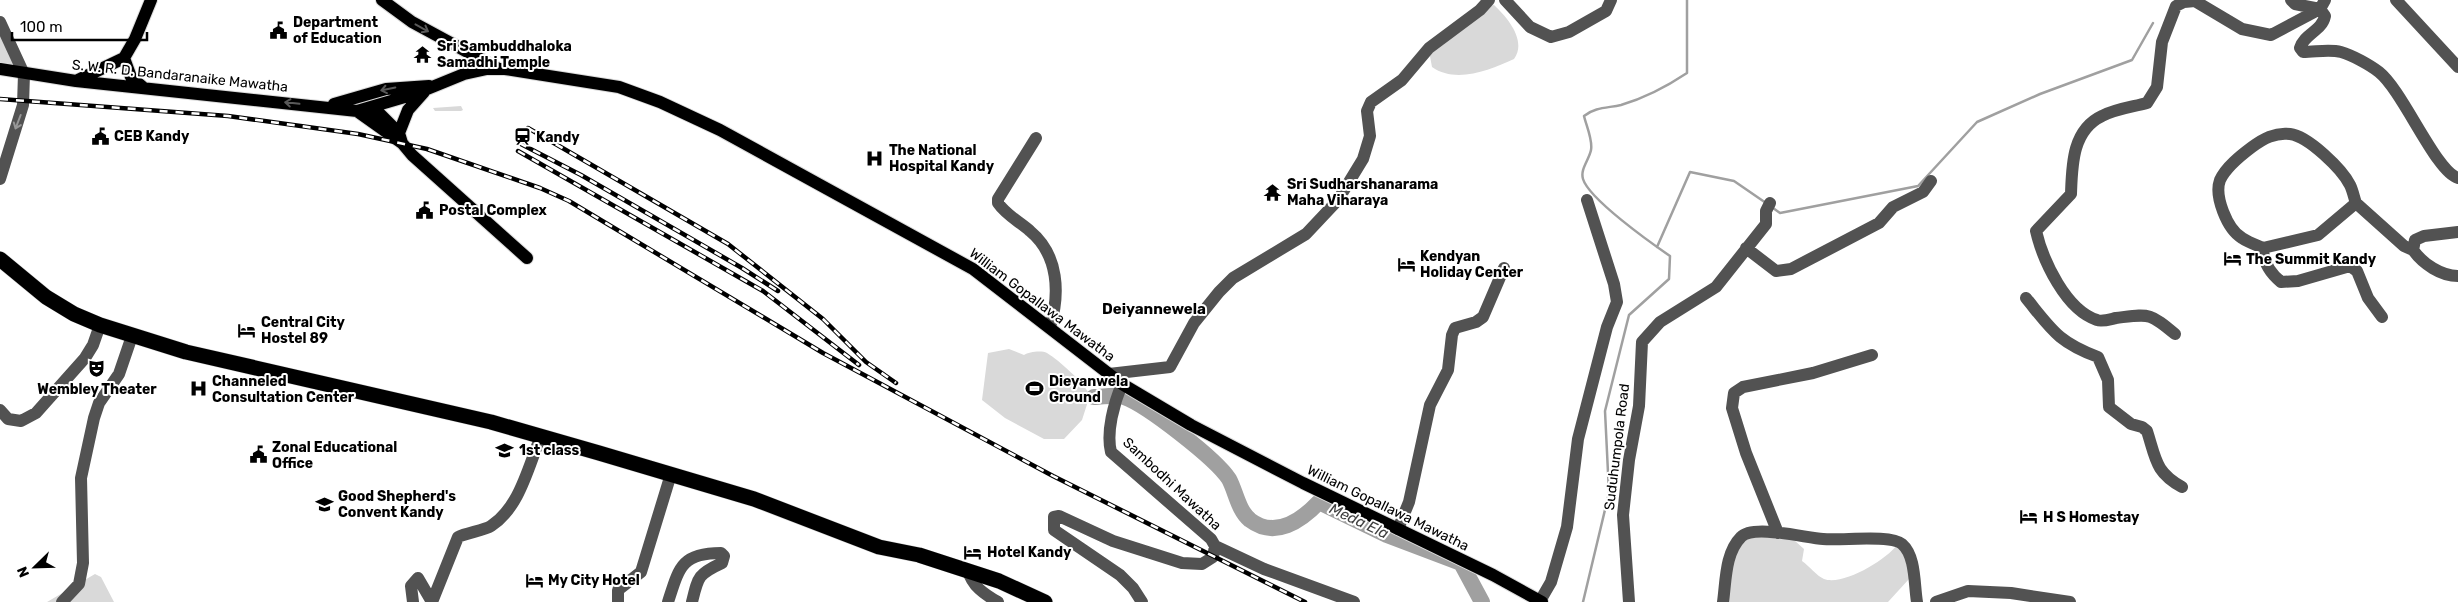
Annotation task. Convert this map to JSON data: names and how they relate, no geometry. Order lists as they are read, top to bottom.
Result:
{
  "streets": {
    "main road": ["S. W. R. D. Bandaranaike Mawatha", "William Gopallawa Mawatha"],
    "street": ["Suduhumpola Road", "Sambodhi Mawatha"]
  },
  "crossings": [
    ["S. W. R. D. Bandaranaike Mawatha", "William Gopallawa Mawatha"],
    ["William Gopallawa Mawatha", "Sambodhi Mawatha"]
  ],
  "one_way": ["S. W. R. D. Bandaranaike Mawatha"],
  "districts": ["Deiyannewela"],
  "water": ["Meda Ela"],
  "places": {
    "public building": [
      "Department of Education",
      "CEB Kandy",
      "Postal Complex",
      "Zonal Educational Office"
    ],
    "temple": ["Sri Sambuddhaloka Samadhi Temple", "Sri Sudharshanarama Maha Viharaya"],
    "station": ["Kandy"],
    "hospital": ["The National Hospital Kandy", "Channeled Consultation Center"],
    "hotel": [
      "The Summit Kandy",
      "Kendyan Holiday Center",
      "Central City Hostel 89",
      "H S Homestay",
      "Hotel Kandy",
      "My City Hotel"
    ],
    "theatre": ["Wembley Theater"],
    "sports": ["Dieyanwela Ground"],
    "school or university": ["1st class", "Good Shepherd's Convent Kandy"]
  },
  "scale_bar": "100 m",
  "north": "bottom left"
}
